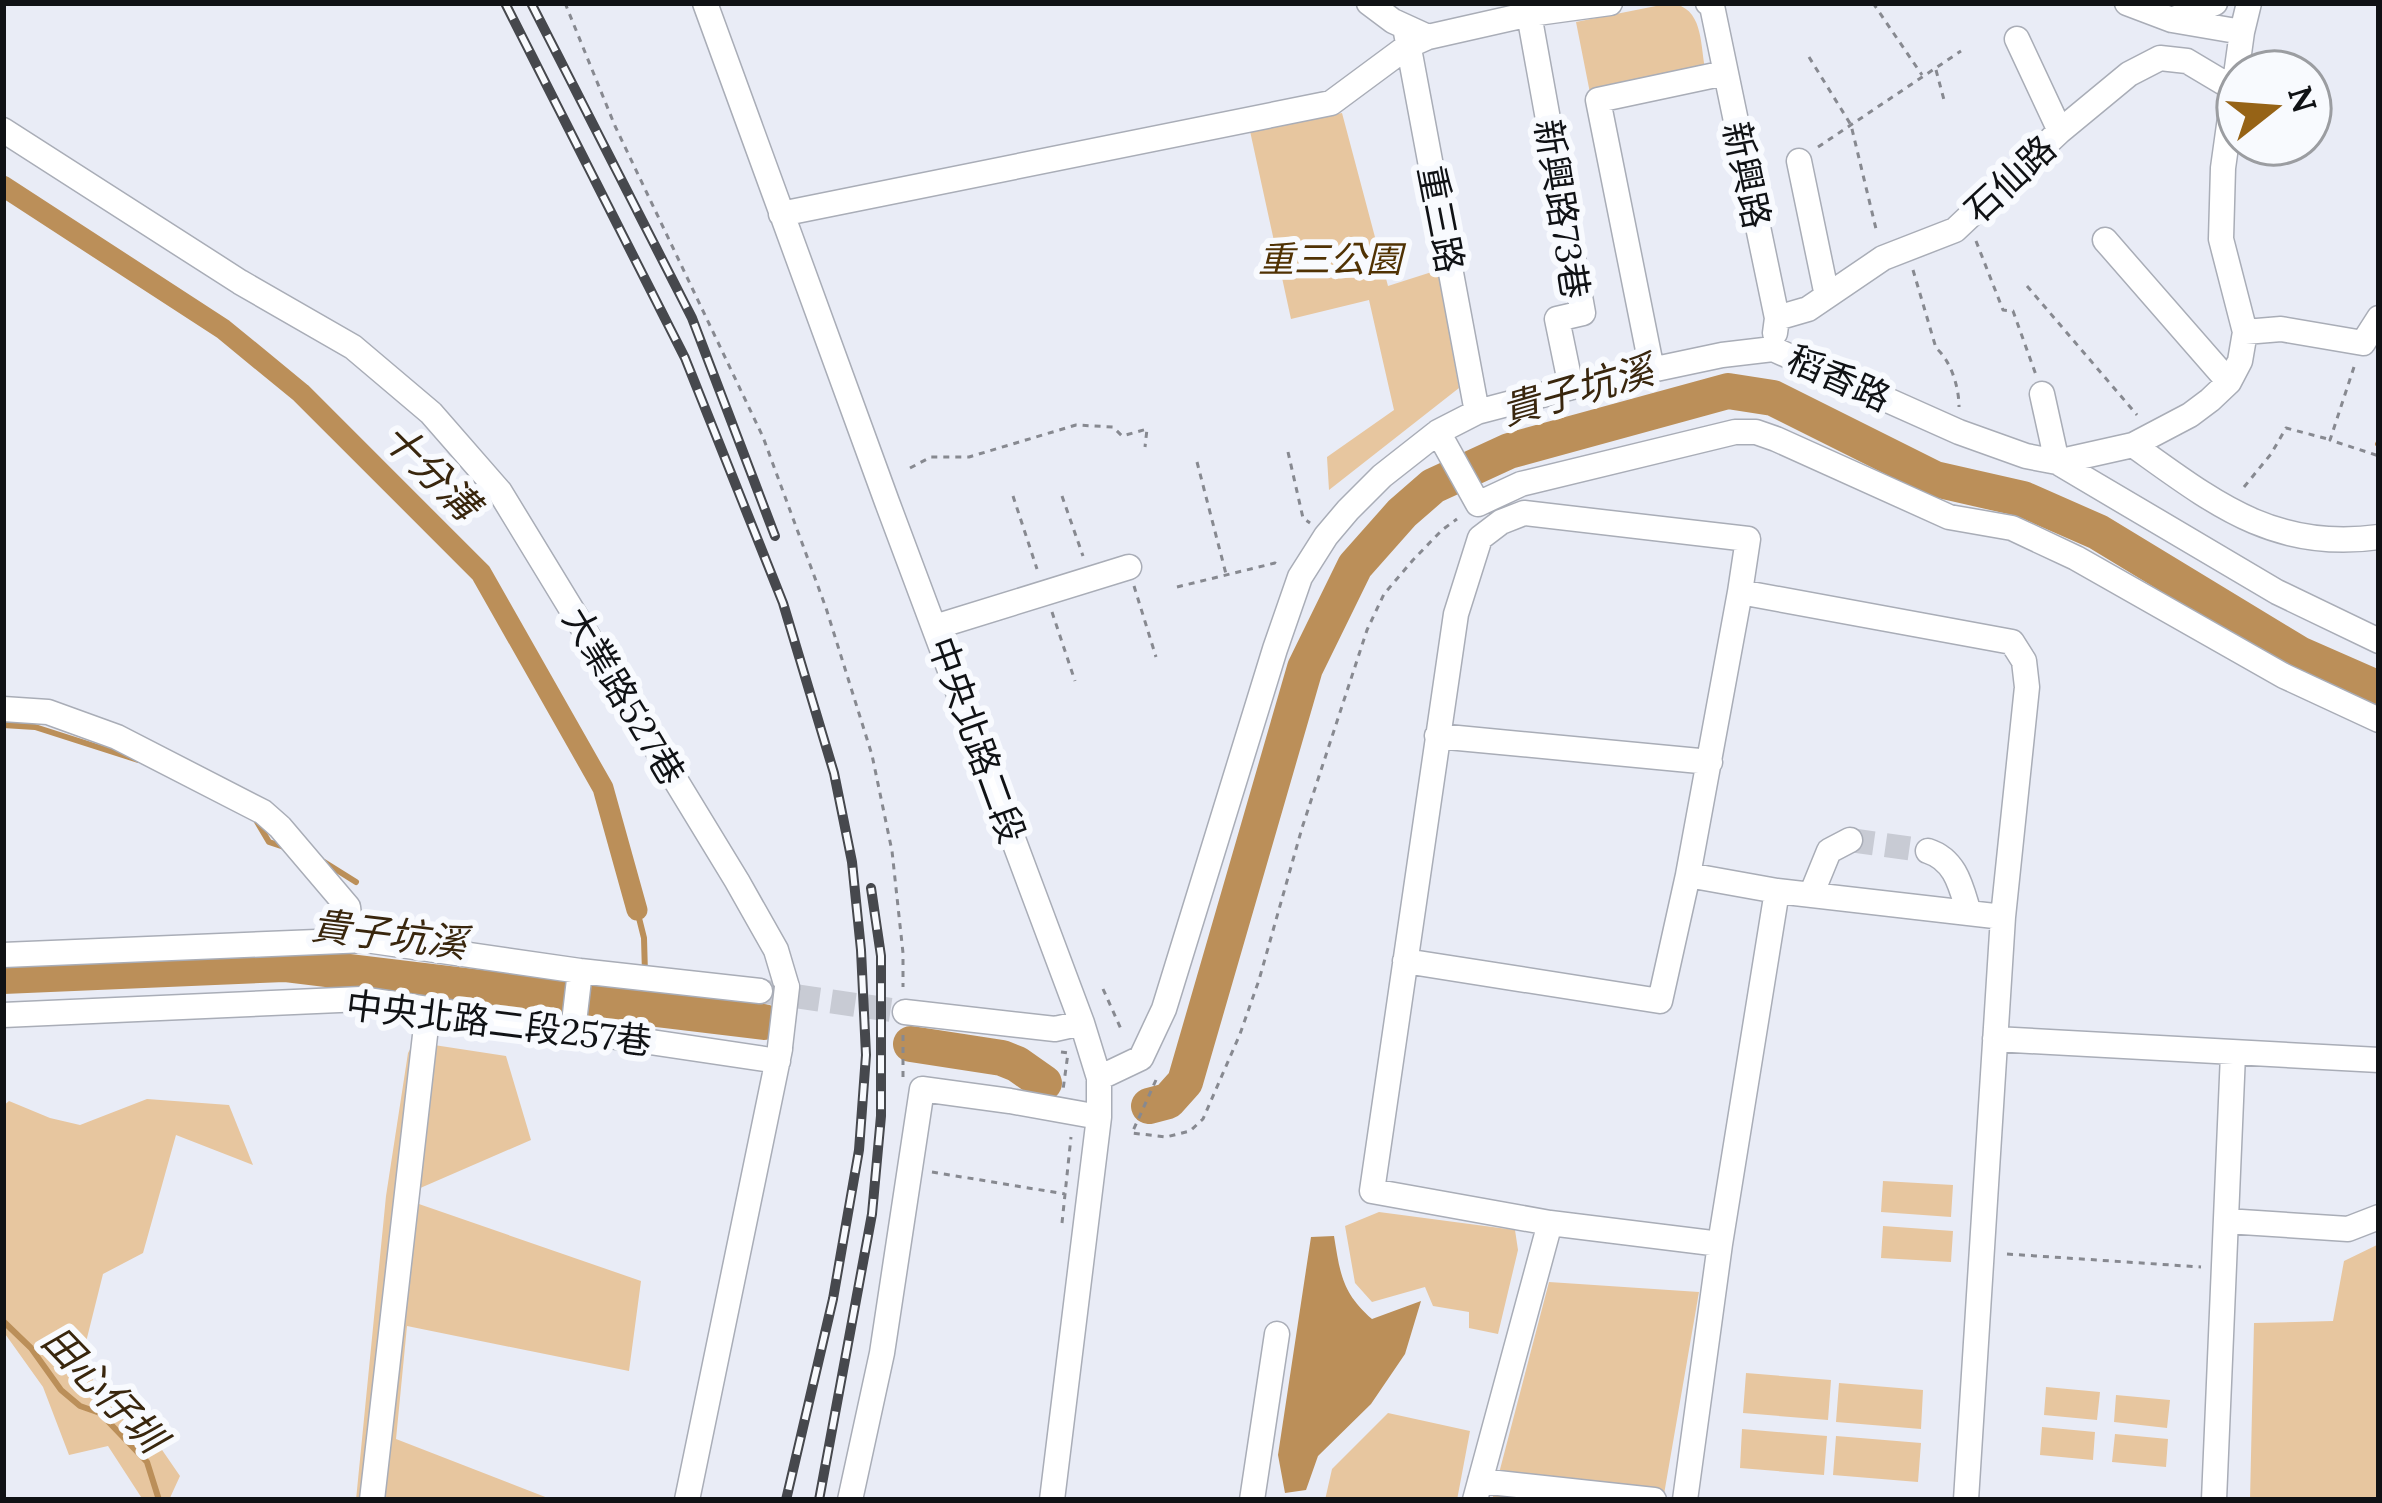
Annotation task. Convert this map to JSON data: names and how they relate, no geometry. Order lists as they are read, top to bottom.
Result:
{
  "streets": {
    "street": [
      "新興路",
      "石仙路",
      "新興路73巷",
      "重三路",
      "稻香路",
      "大業路527巷",
      "中央北路二段",
      "中央北路二段257巷"
    ]
  },
  "crossings": [
    ["新興路", "石仙路"],
    ["新興路", "稻香路"],
    ["新興路73巷", "稻香路"],
    ["重三路", "稻香路"],
    ["稻香路", "中央北路二段"],
    ["大業路527巷", "中央北路二段257巷"]
  ],
  "water": ["貴子坑溪", "十分溝", "田心仔圳"],
  "parks": ["重三公園"],
  "north": "right"
}
